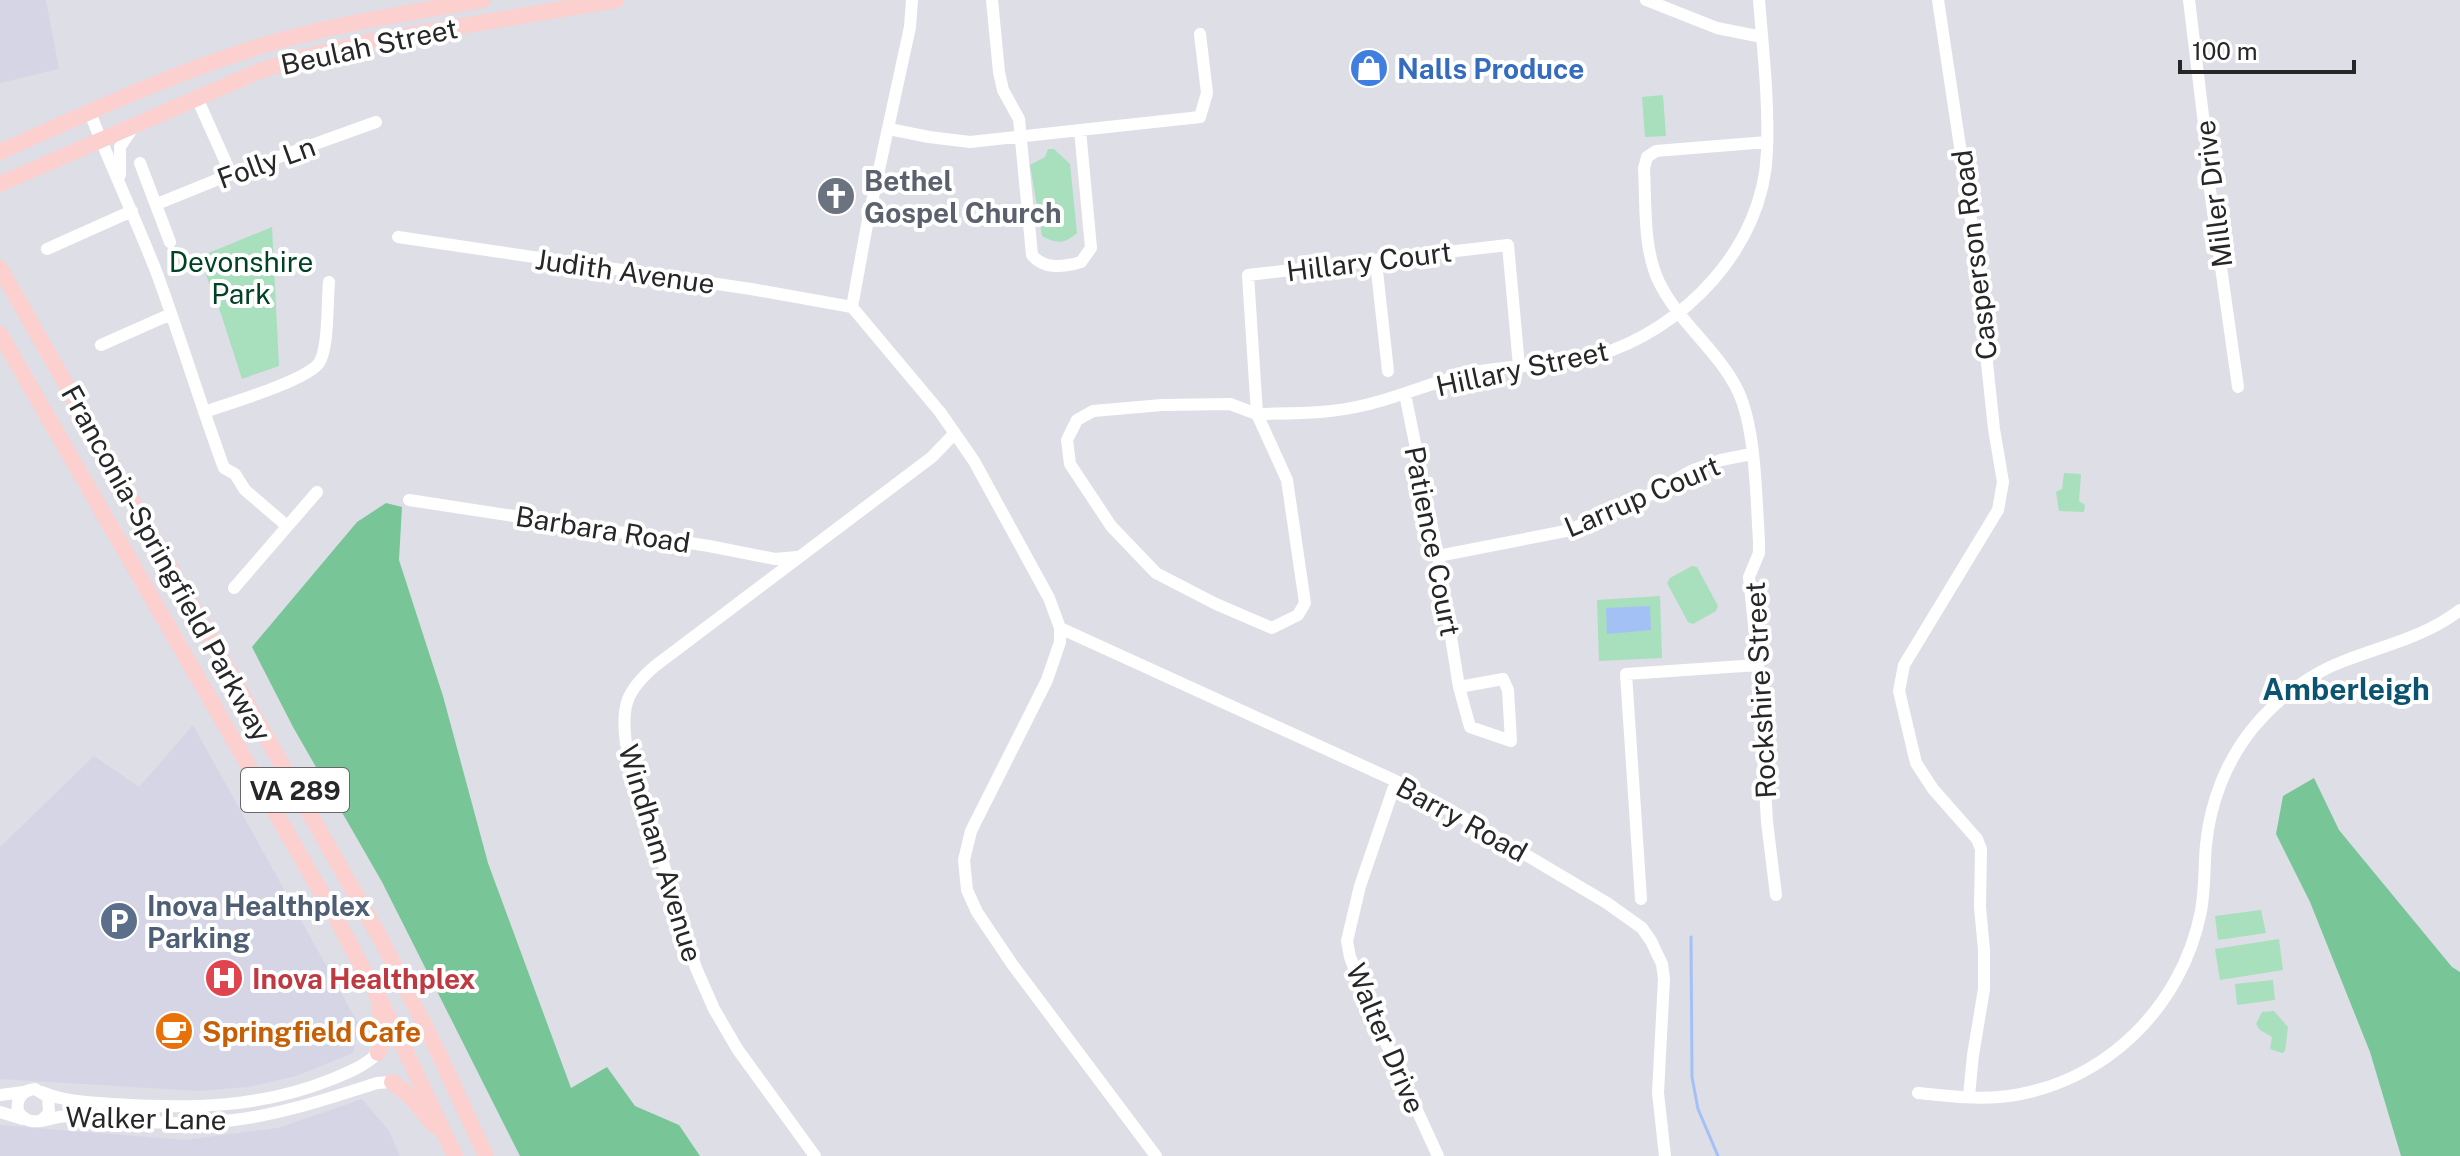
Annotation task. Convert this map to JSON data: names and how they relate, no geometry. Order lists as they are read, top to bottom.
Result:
{
  "streets": {
    "main road": ["Beulah Street", "Franconia-Springfield Parkway", "VA 289"],
    "street": [
      "Folly Ln",
      "Miller Drive",
      "Casperson Road",
      "Hillary Court",
      "Judith Avenue",
      "Hillary Street",
      "Larrup Court",
      "Barbara Road",
      "Patience Court",
      "Rockshire Street",
      "Barry Road",
      "Windham Avenue",
      "Walter Drive",
      "Walker Lane"
    ]
  },
  "crossings": [
    ["Hillary Court", "Hillary Street"],
    ["Hillary Street", "Patience Court"],
    ["Hillary Street", "Rockshire Street"],
    ["Larrup Court", "Patience Court"],
    ["Larrup Court", "Rockshire Street"],
    ["Barbara Road", "Windham Avenue"],
    ["Barry Road", "Walter Drive"]
  ],
  "districts": ["Amberleigh"],
  "parks": ["Devonshire Park"],
  "places": {
    "shop": ["Nalls Produce"],
    "church": ["Bethel Gospel Church"],
    "parking": ["Inova Healthplex Parking"],
    "hospital": ["Inova Healthplex"],
    "cafe": ["Springfield Cafe"]
  },
  "scale_bar": "100 m"
}
